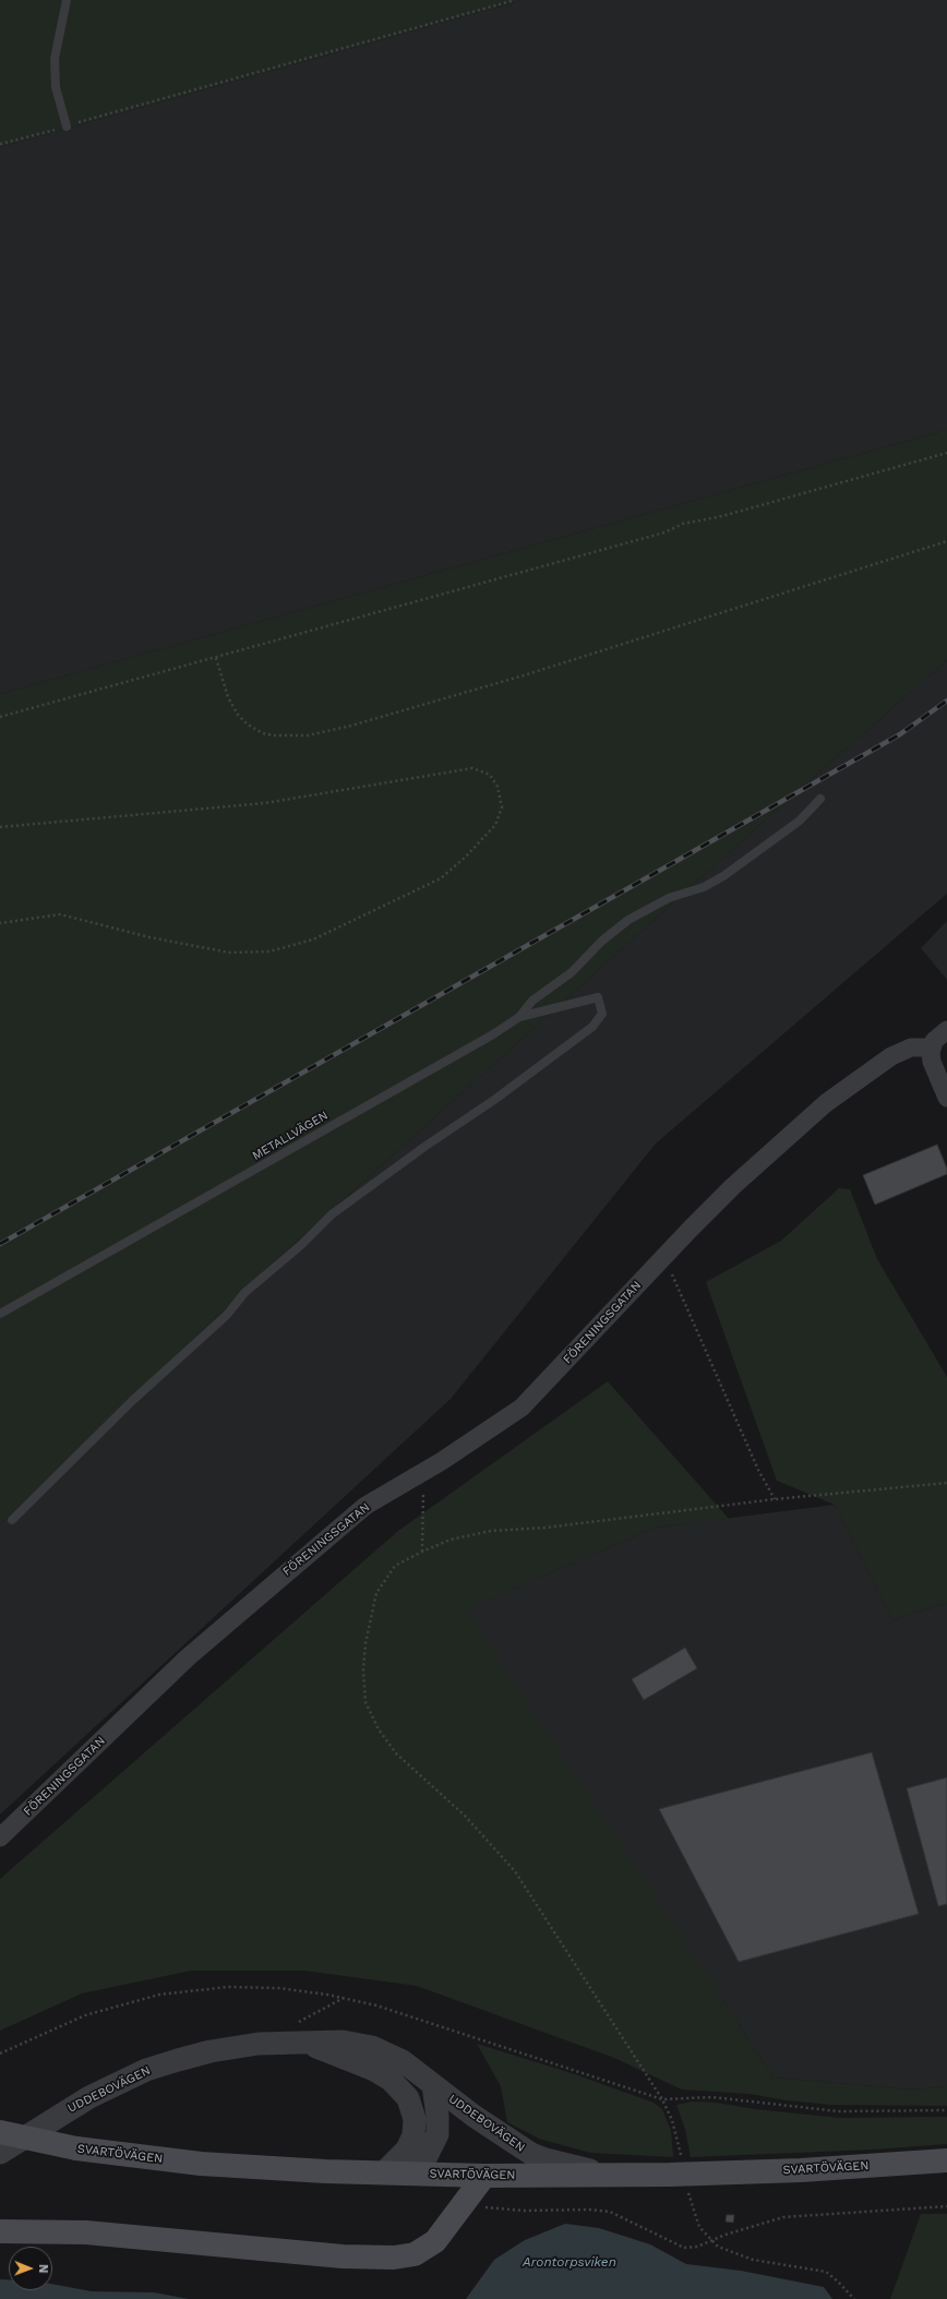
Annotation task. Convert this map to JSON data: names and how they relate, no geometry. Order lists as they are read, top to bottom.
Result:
{
  "streets": {
    "main road": ["SVARTÖVÄGEN"],
    "street": ["FÖRENINGSGATAN", "UDDEBOVÄGEN"],
    "lane": ["METALLVÄGEN"]
  },
  "crossings": [
    ["UDDEBOVÄGEN", "SVARTÖVÄGEN"]
  ],
  "water": ["Arontorpsviken"],
  "north": "right"
}
